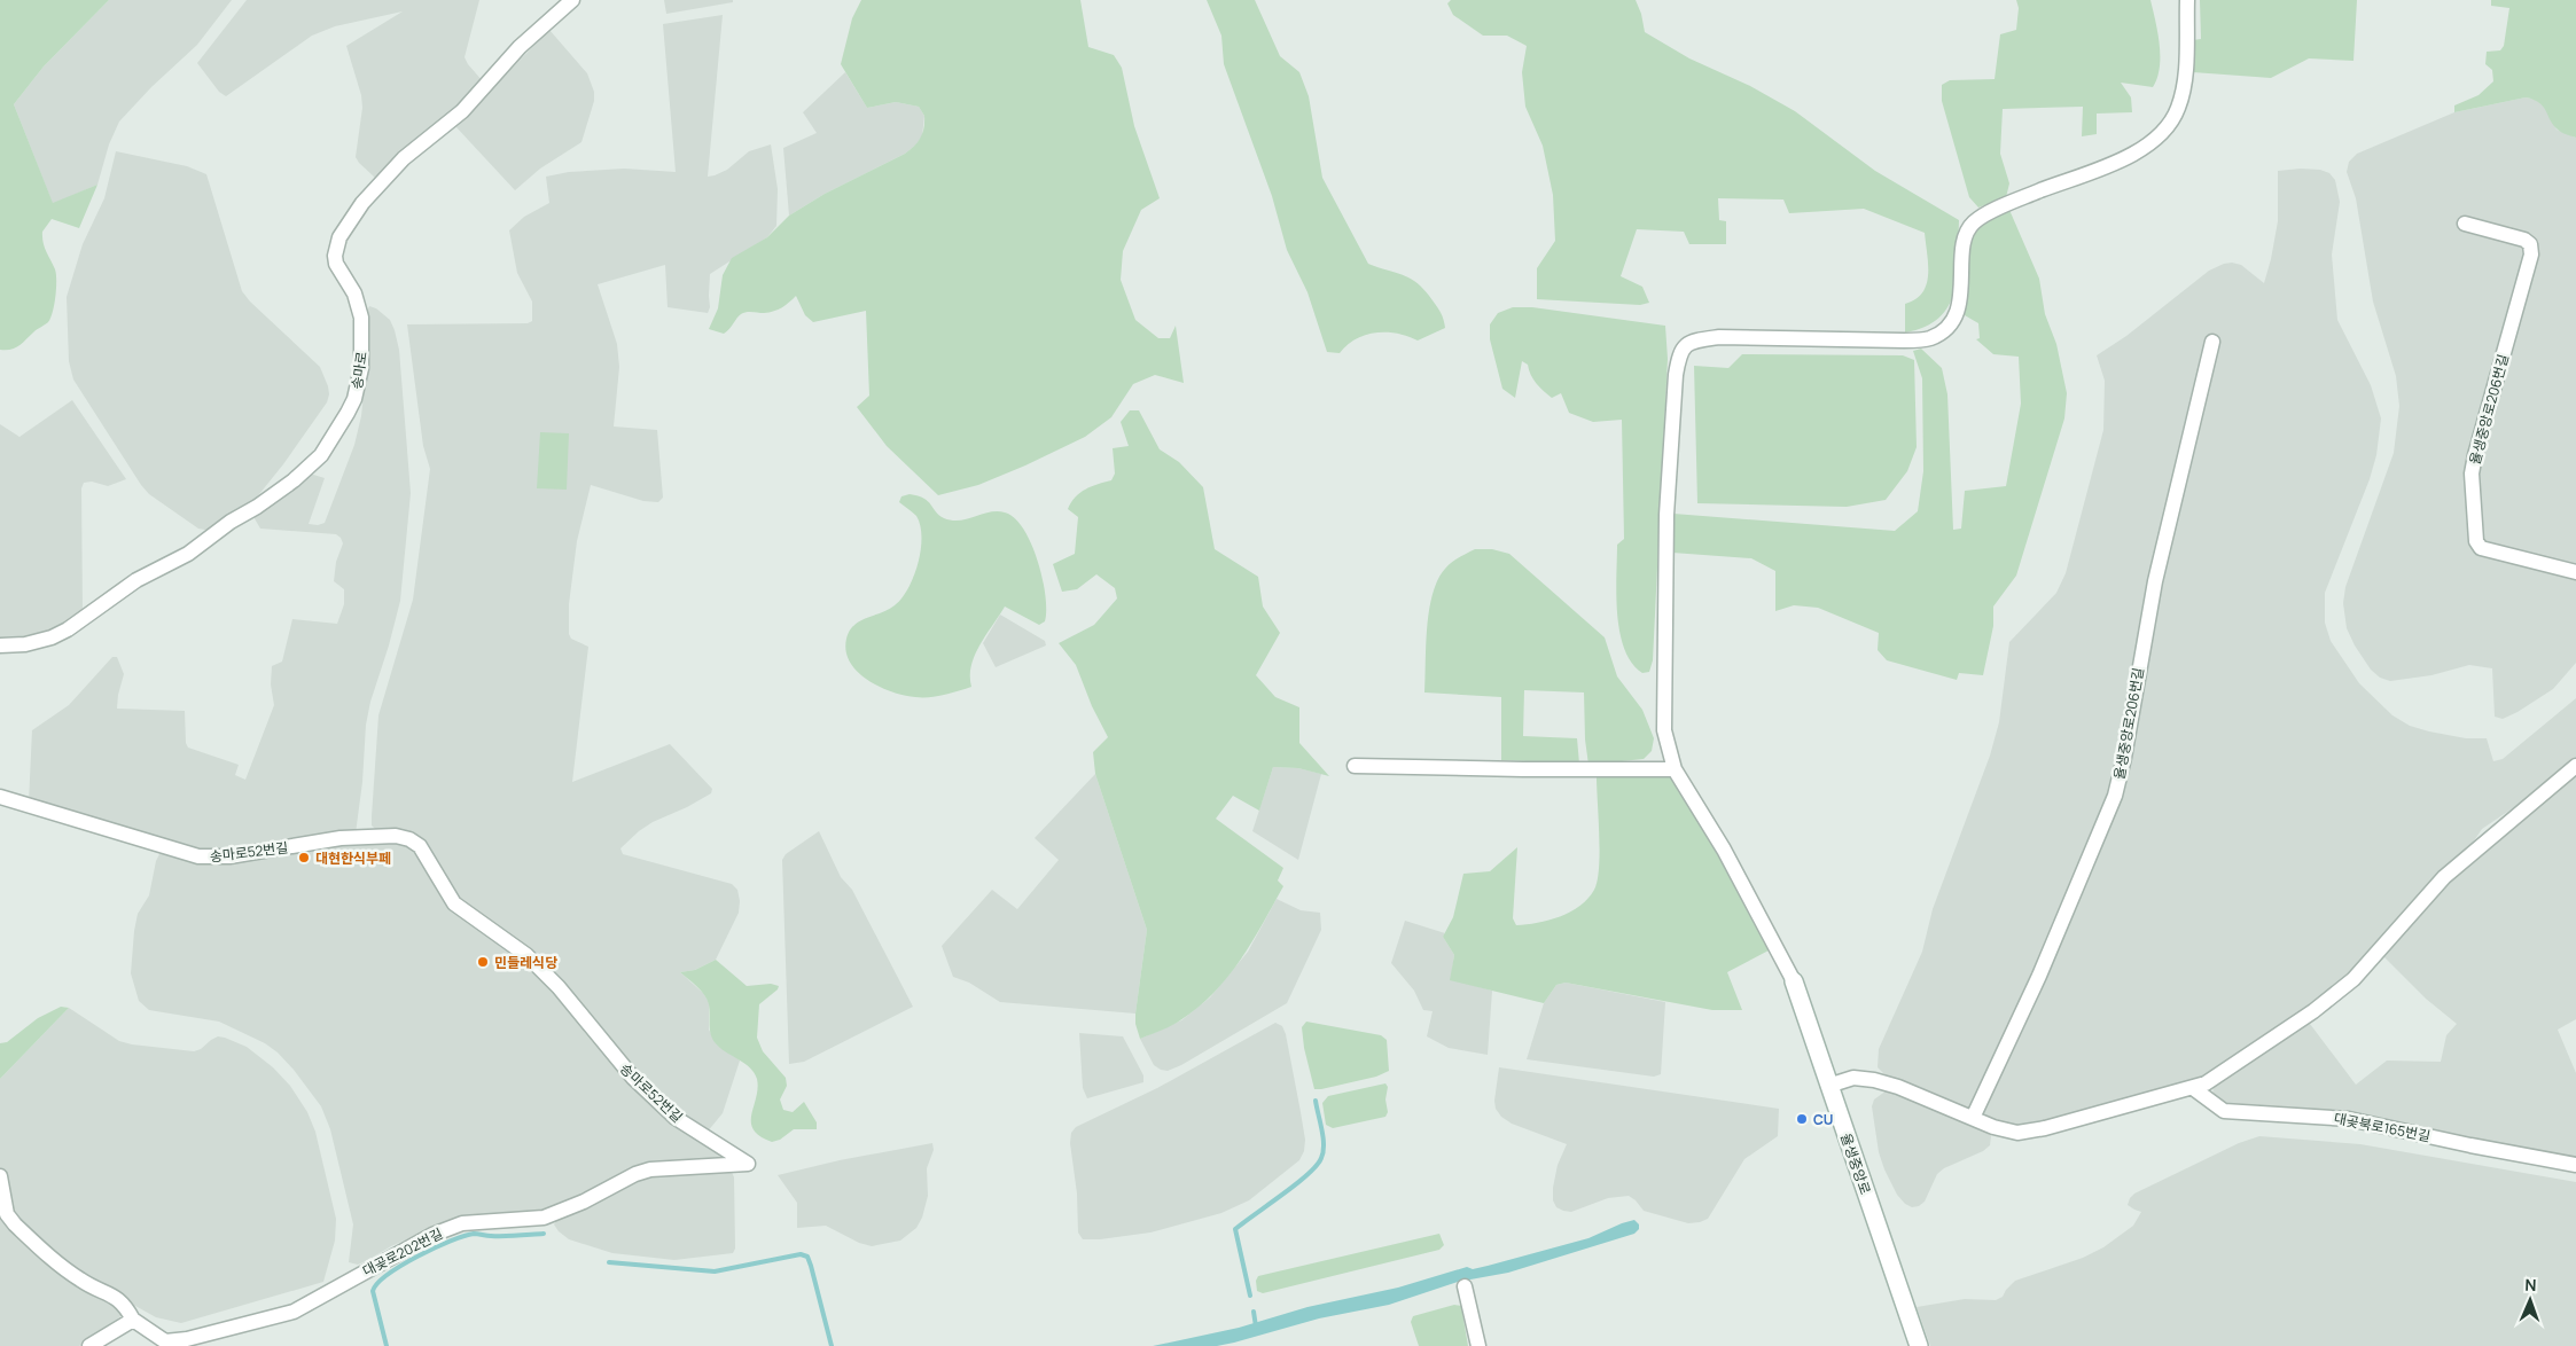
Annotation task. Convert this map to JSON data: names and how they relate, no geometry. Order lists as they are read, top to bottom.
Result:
{
  "streets": {
    "street": [
      "송마로",
      "율생중앙로206번길",
      "송마로52번길",
      "대곶북로165번길",
      "율생중앙로",
      "대곶로202번길"
    ]
  },
  "crossings": [
    ["송마로52번길", "대곶로202번길"]
  ],
  "places": ["대현한식부페", "민들레식당", "CU"],
  "north": "top"
}
